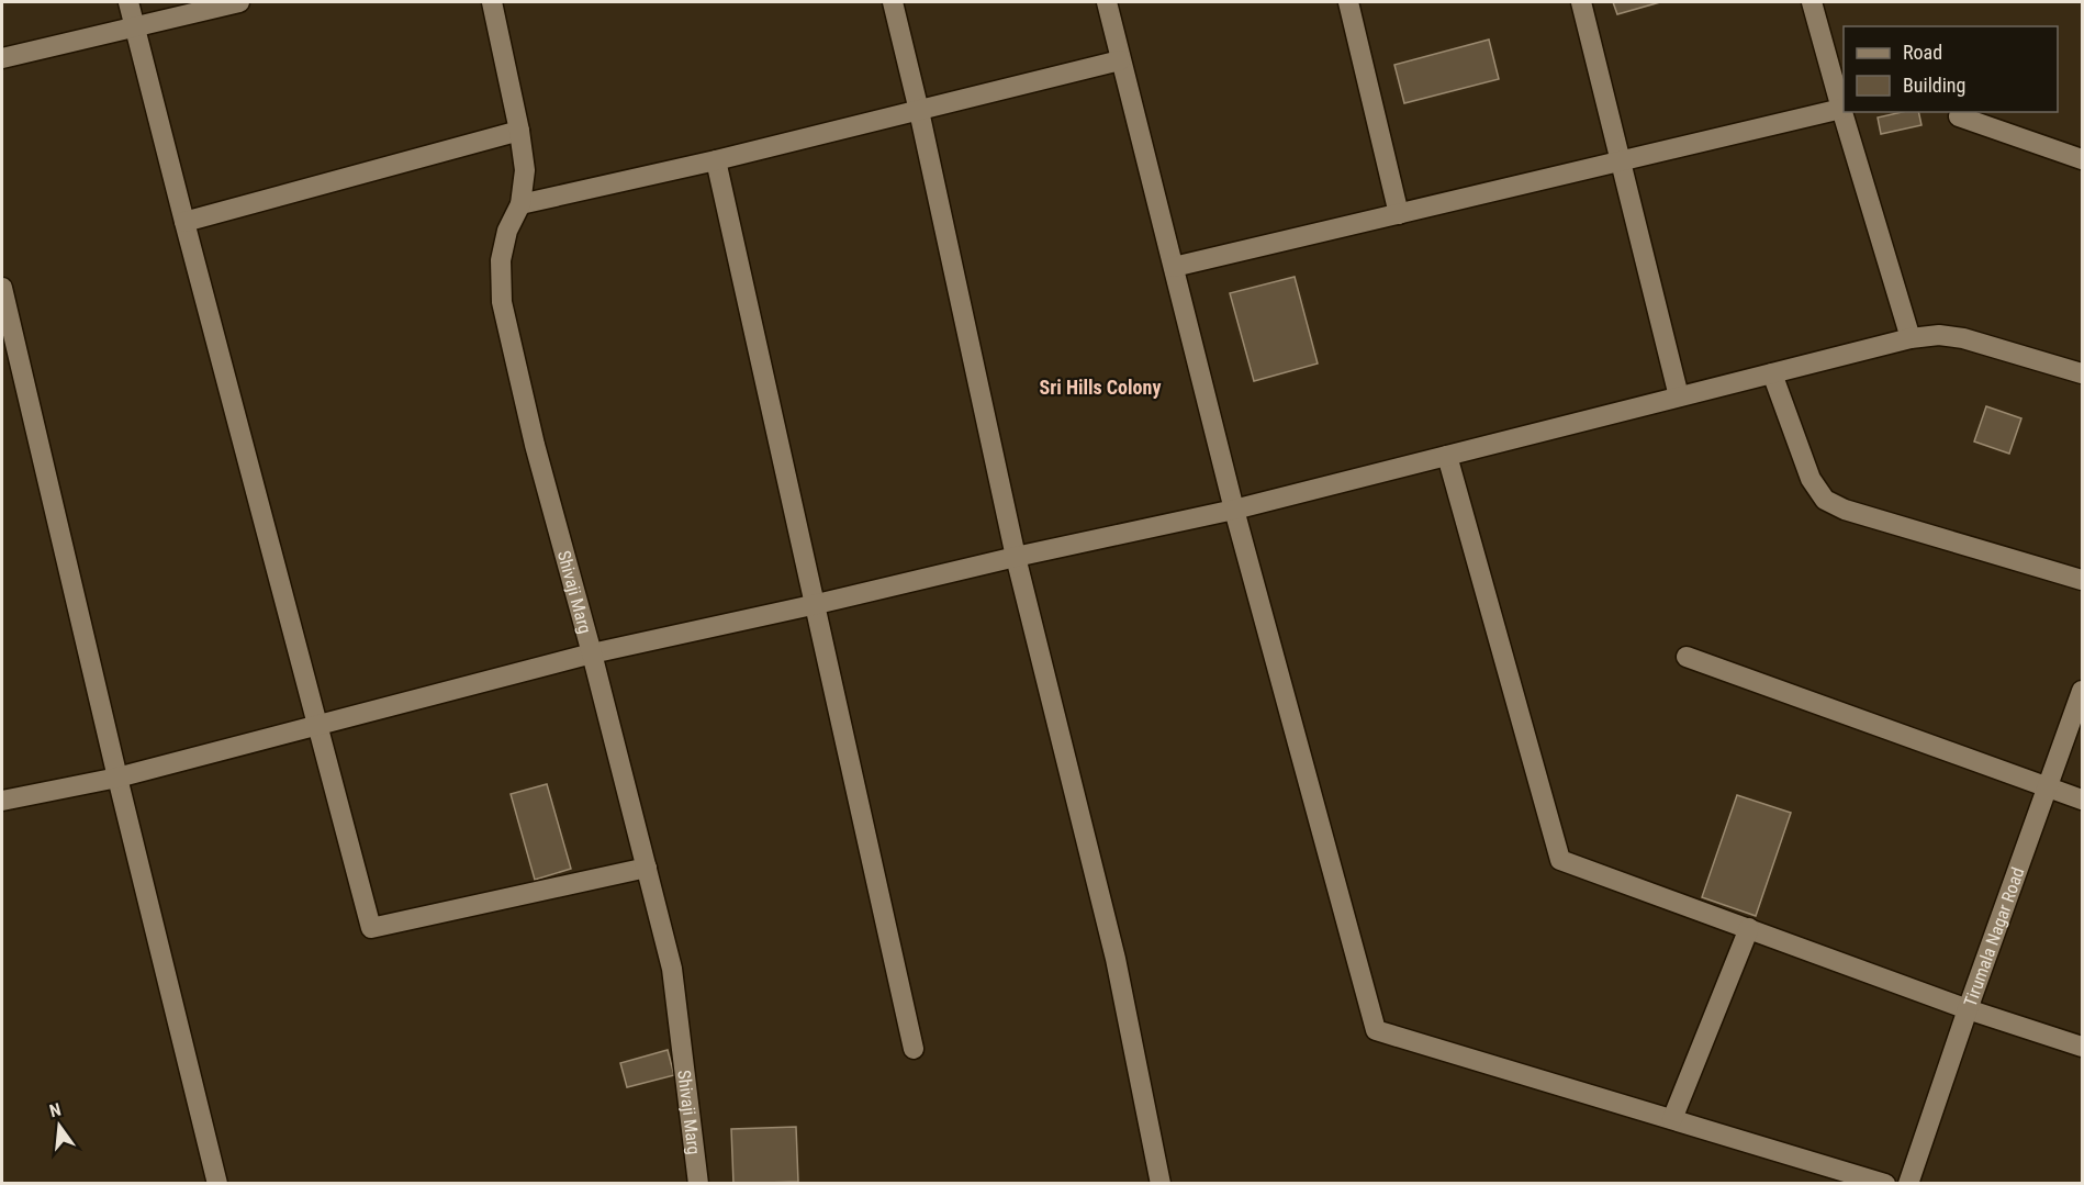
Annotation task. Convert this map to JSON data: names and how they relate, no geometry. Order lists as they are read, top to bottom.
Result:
{
  "streets": {
    "street": ["Shivaji Marg", "Tirumala Nagar Road"]
  },
  "districts": ["Sri Hills Colony"],
  "legend": ["Road", "Building"],
  "north": "top"
}
